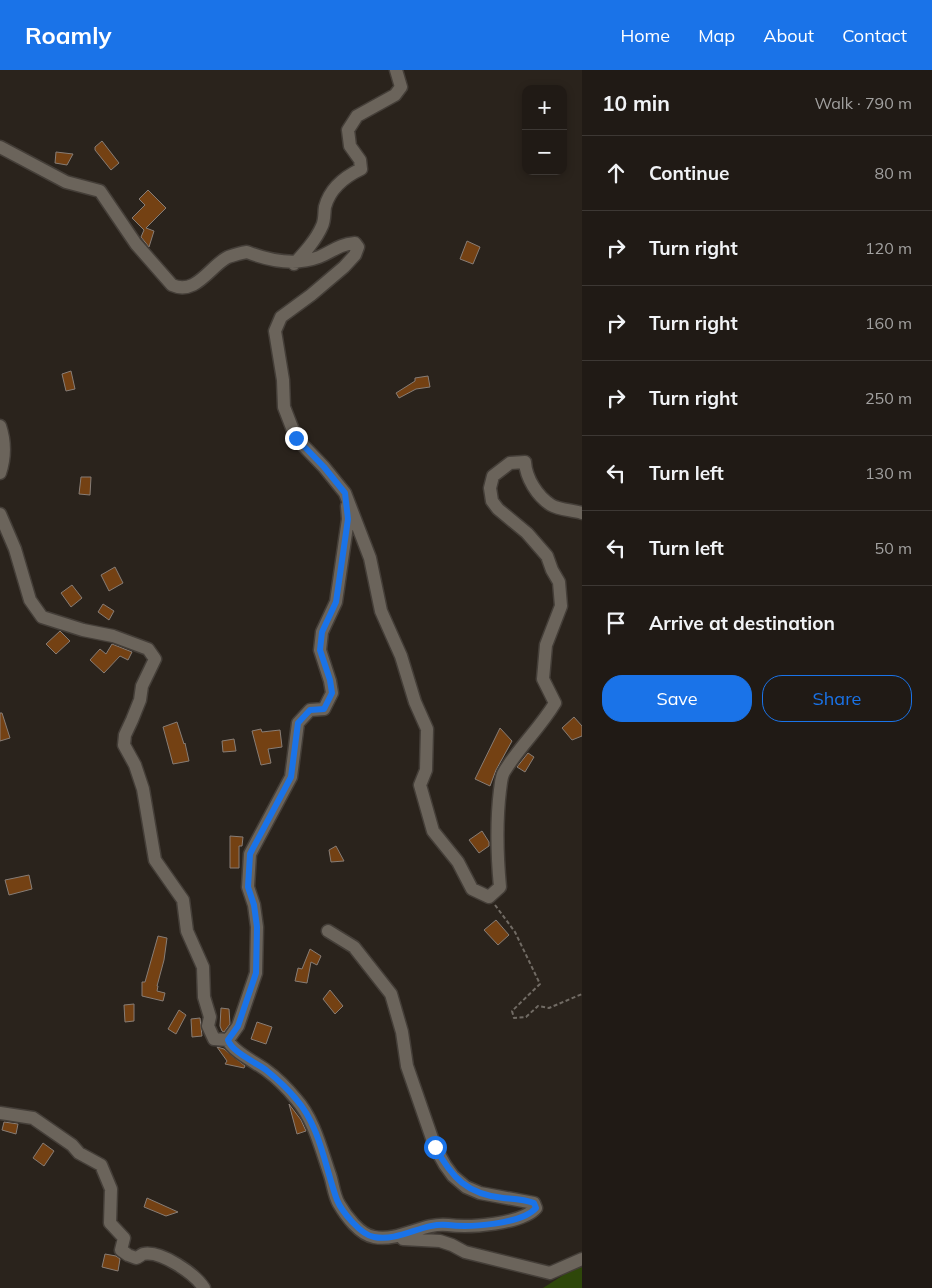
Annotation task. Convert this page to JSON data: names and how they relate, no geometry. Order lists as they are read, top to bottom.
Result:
{
  "page": {
    "header": "Roamly",
    "nav": [
      "Home",
      "Map",
      "About",
      "Contact"
    ],
    "heading": ["10 min", "Walk · 790 m"],
    "map_buttons": ["+", "−"],
    "list": [
      ["Continue", "80 m"],
      ["Turn right", "120 m"],
      ["Turn right", "160 m"],
      ["Turn right", "250 m"],
      ["Turn left", "130 m"],
      ["Turn left", "50 m"],
      "Arrive at destination"
    ],
    "buttons": ["Save", "Share"]
  }
}
